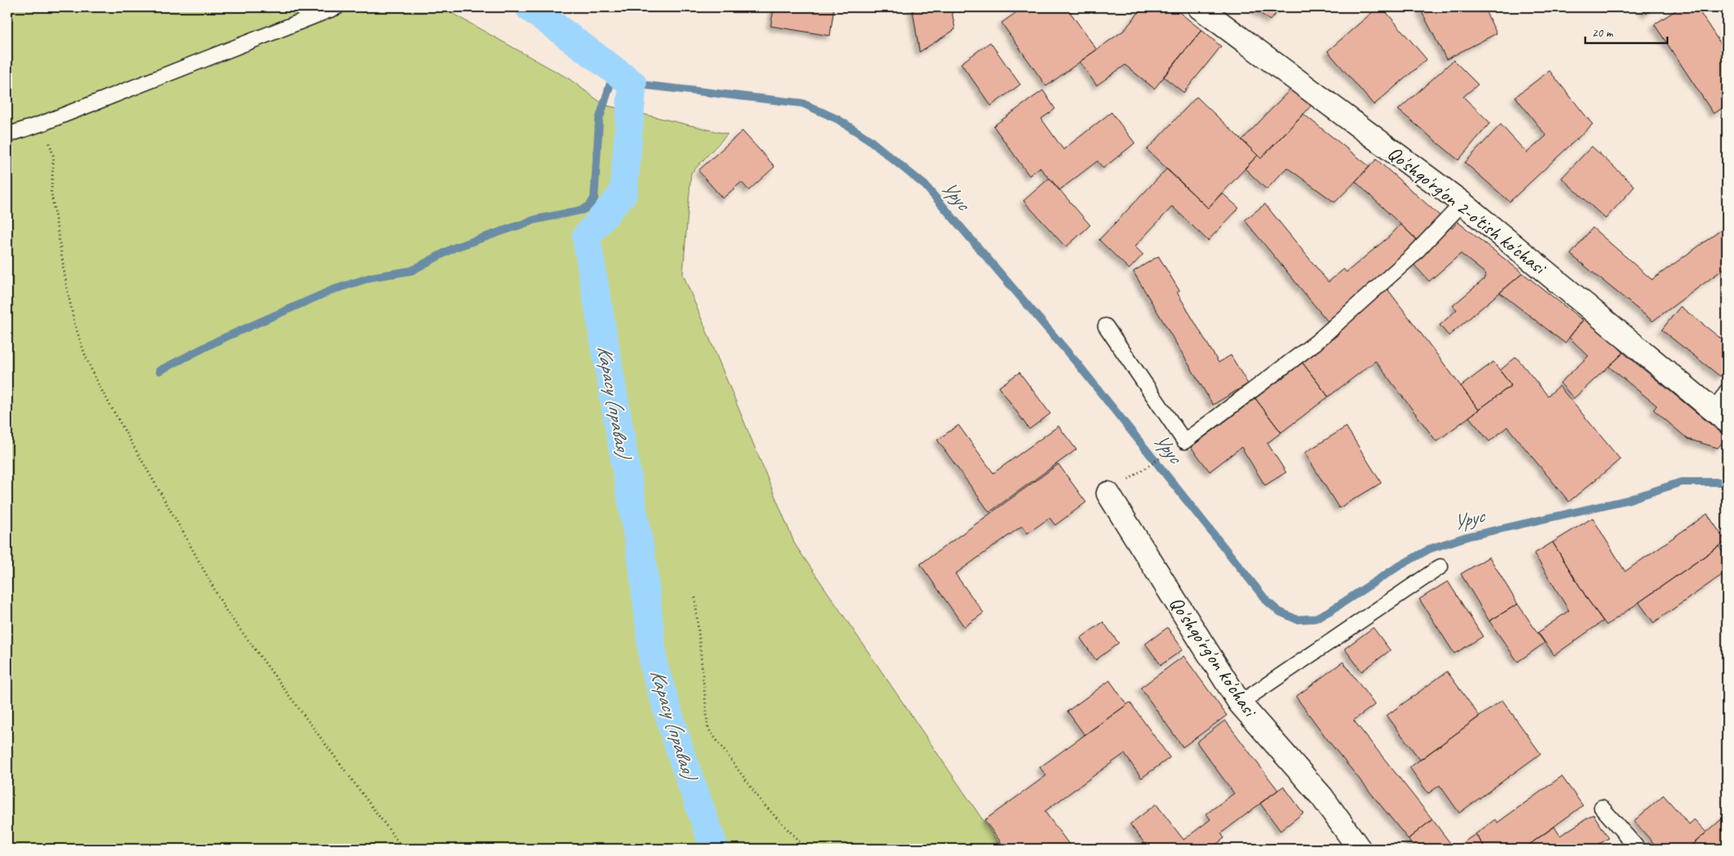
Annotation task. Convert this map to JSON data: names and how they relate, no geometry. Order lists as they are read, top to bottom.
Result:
{
  "streets": {
    "street": ["Qo'shqo'rg'on 2-o'tish ko'chasi", "Qo'shqo'rg'on ko'chasi"]
  },
  "water": ["Урус", "Карасу (правая)"],
  "scale_bar": "20 m"
}
